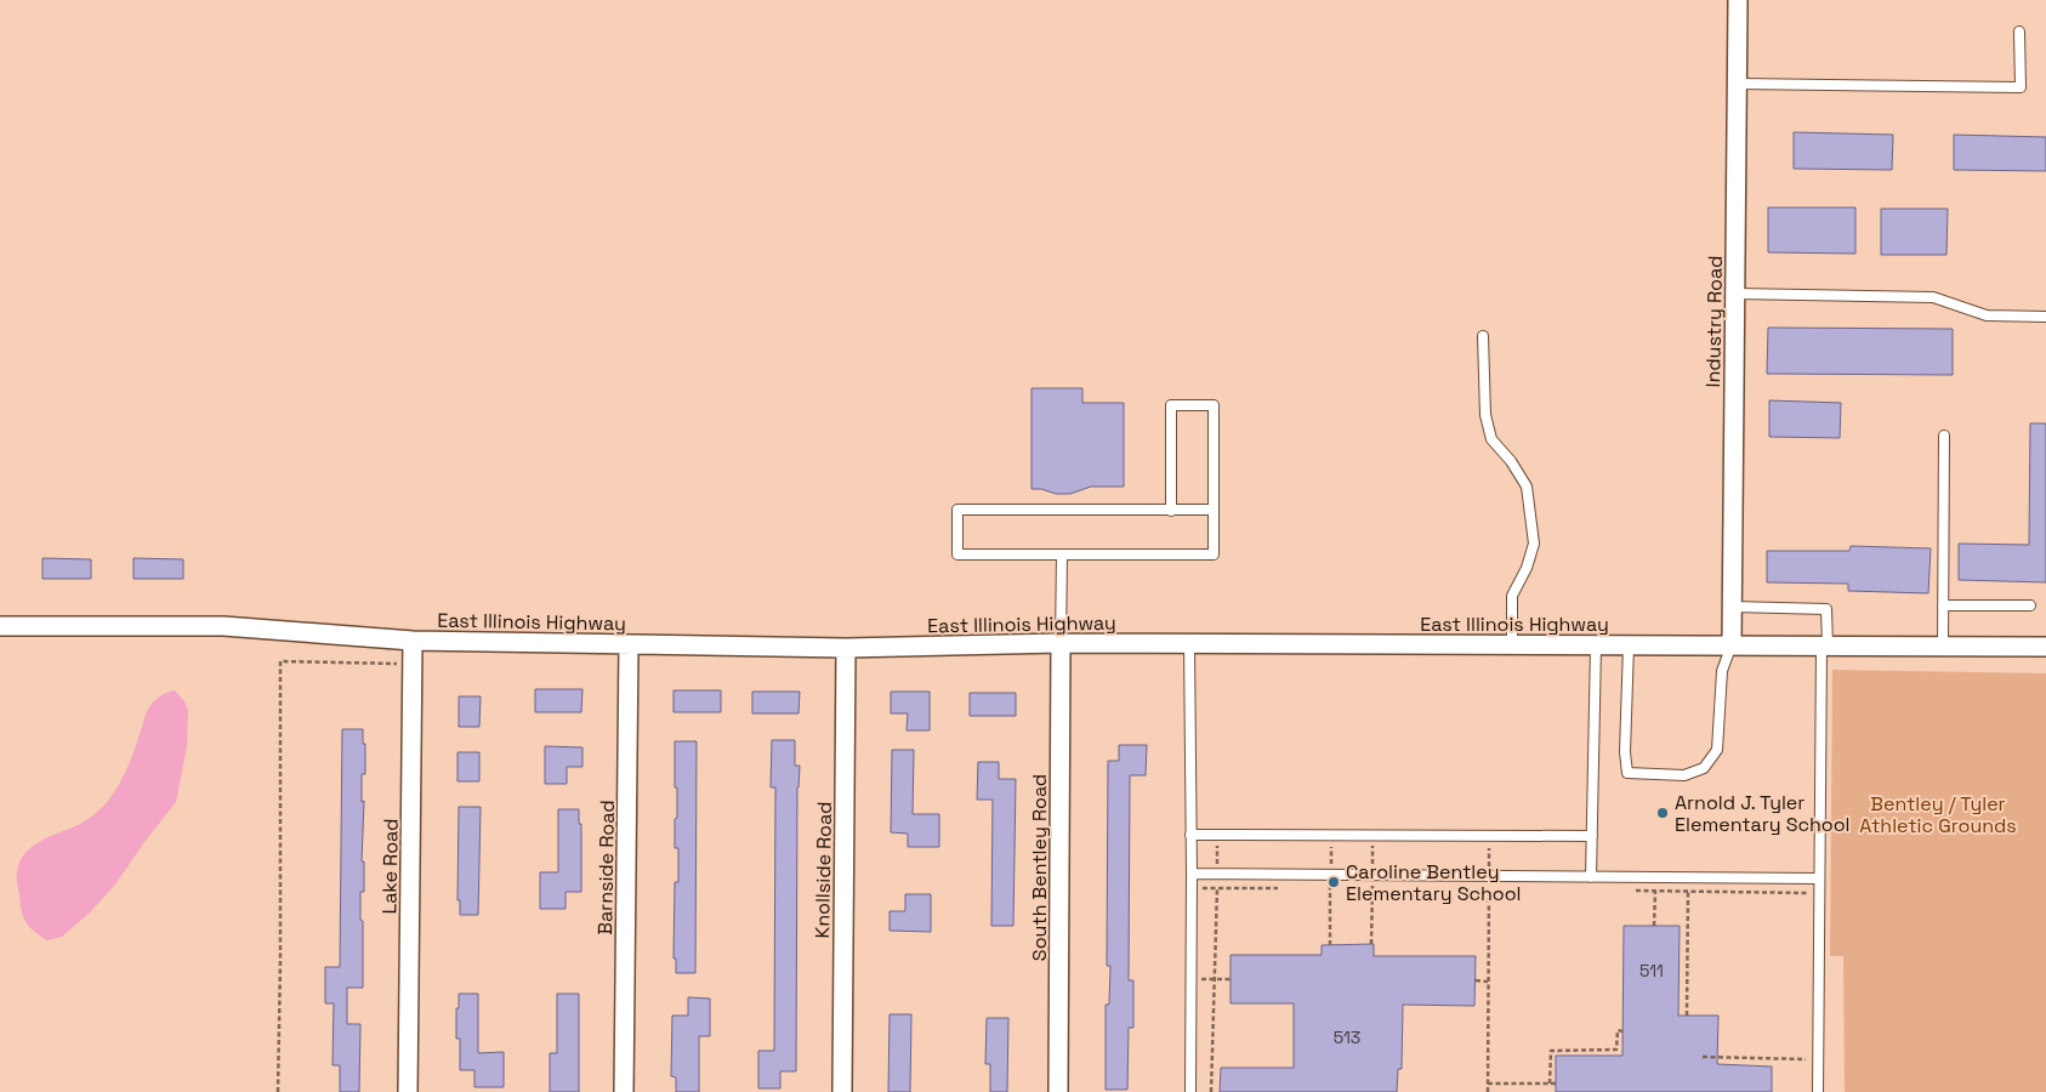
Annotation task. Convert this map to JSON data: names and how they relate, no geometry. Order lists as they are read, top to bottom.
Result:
{
  "streets": {
    "street": [
      "Industry Road",
      "East Illinois Highway",
      "Lake Road",
      "Barnside Road",
      "South Bentley Road",
      "Knollside Road"
    ]
  },
  "crossings": [
    ["Industry Road", "East Illinois Highway"],
    ["East Illinois Highway", "Lake Road"],
    ["East Illinois Highway", "Barnside Road"],
    ["East Illinois Highway", "South Bentley Road"],
    ["East Illinois Highway", "Knollside Road"]
  ],
  "parks": ["Bentley / Tyler Athletic Grounds"],
  "places": ["Arnold J. Tyler Elementary School", "Caroline Bentley Elementary School"],
  "house_numbers": ["511", "513"]
}
